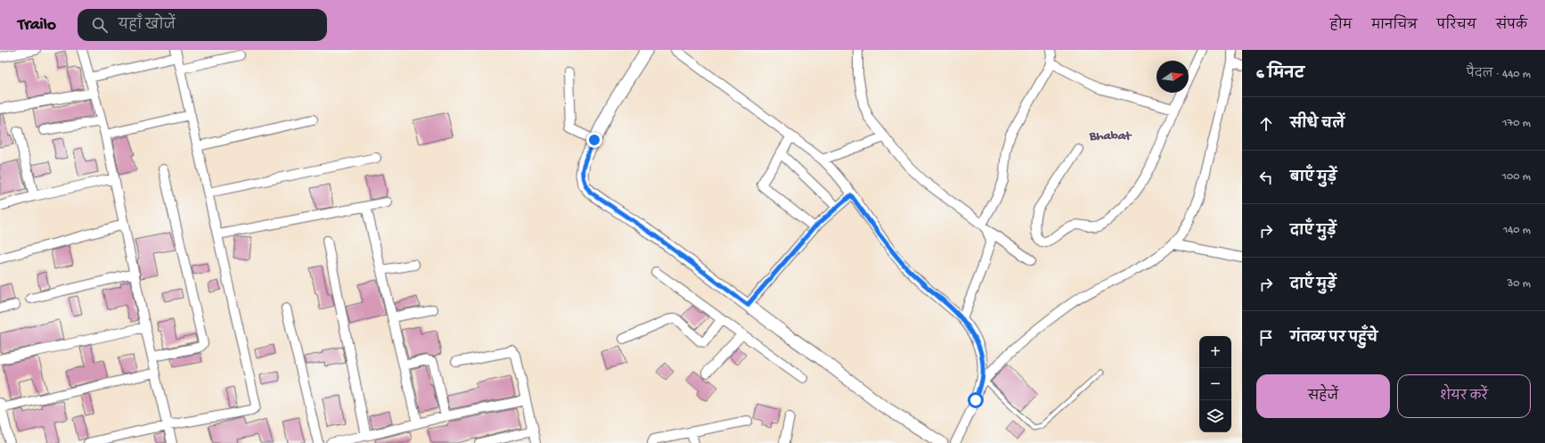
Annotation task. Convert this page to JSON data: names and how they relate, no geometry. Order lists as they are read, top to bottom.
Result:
{
  "districts": ["Bhabat"],
  "north": "right",
  "page": {
    "header": "Trailo",
    "search": "यहाँ खोजें",
    "nav": [
      "होम",
      "मानचित्र",
      "परिचय",
      "संपर्क"
    ],
    "heading": ["6 मिनट", "पैदल · 440 m"],
    "list": [
      ["सीधे चलें", "170 m"],
      ["बाएँ मुड़ें", "100 m"],
      ["दाएँ मुड़ें", "140 m"],
      ["दाएँ मुड़ें", "30 m"],
      "गंतव्य पर पहुँचे"
    ],
    "map_buttons": ["+", "−"],
    "buttons": ["सहेजें", "शेयर करें"]
  }
}
